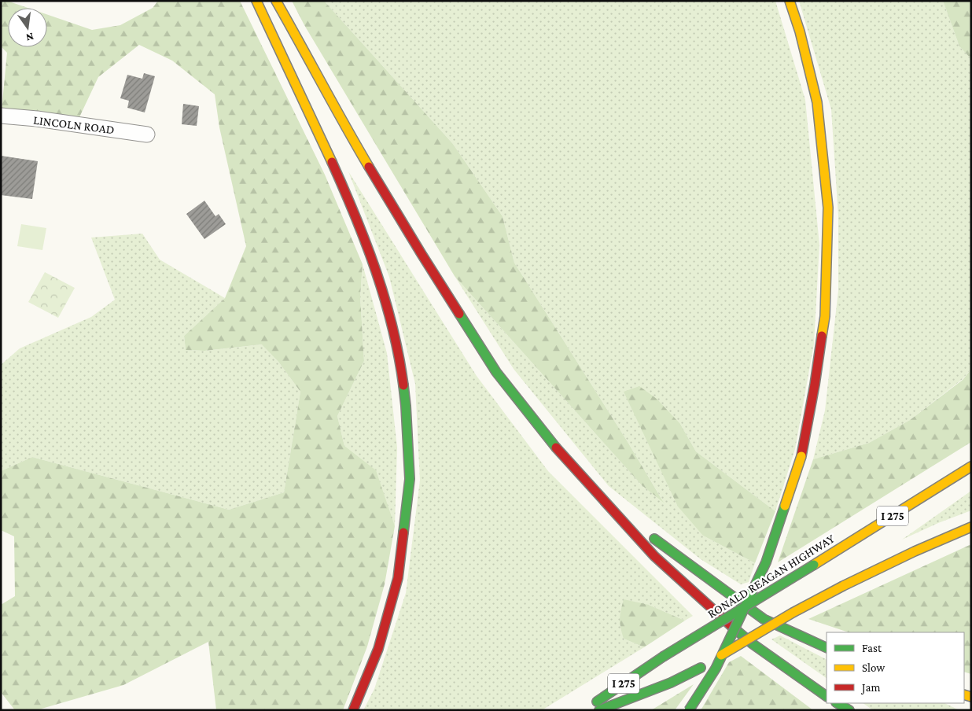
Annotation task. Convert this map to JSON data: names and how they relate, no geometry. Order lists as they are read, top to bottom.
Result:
{
  "streets": {
    "highway": ["I 275", "RONALD REAGAN HIGHWAY"],
    "street": ["LINCOLN ROAD"]
  },
  "legend": ["Fast", "Slow", "Jam"],
  "north": "bottom"
}
